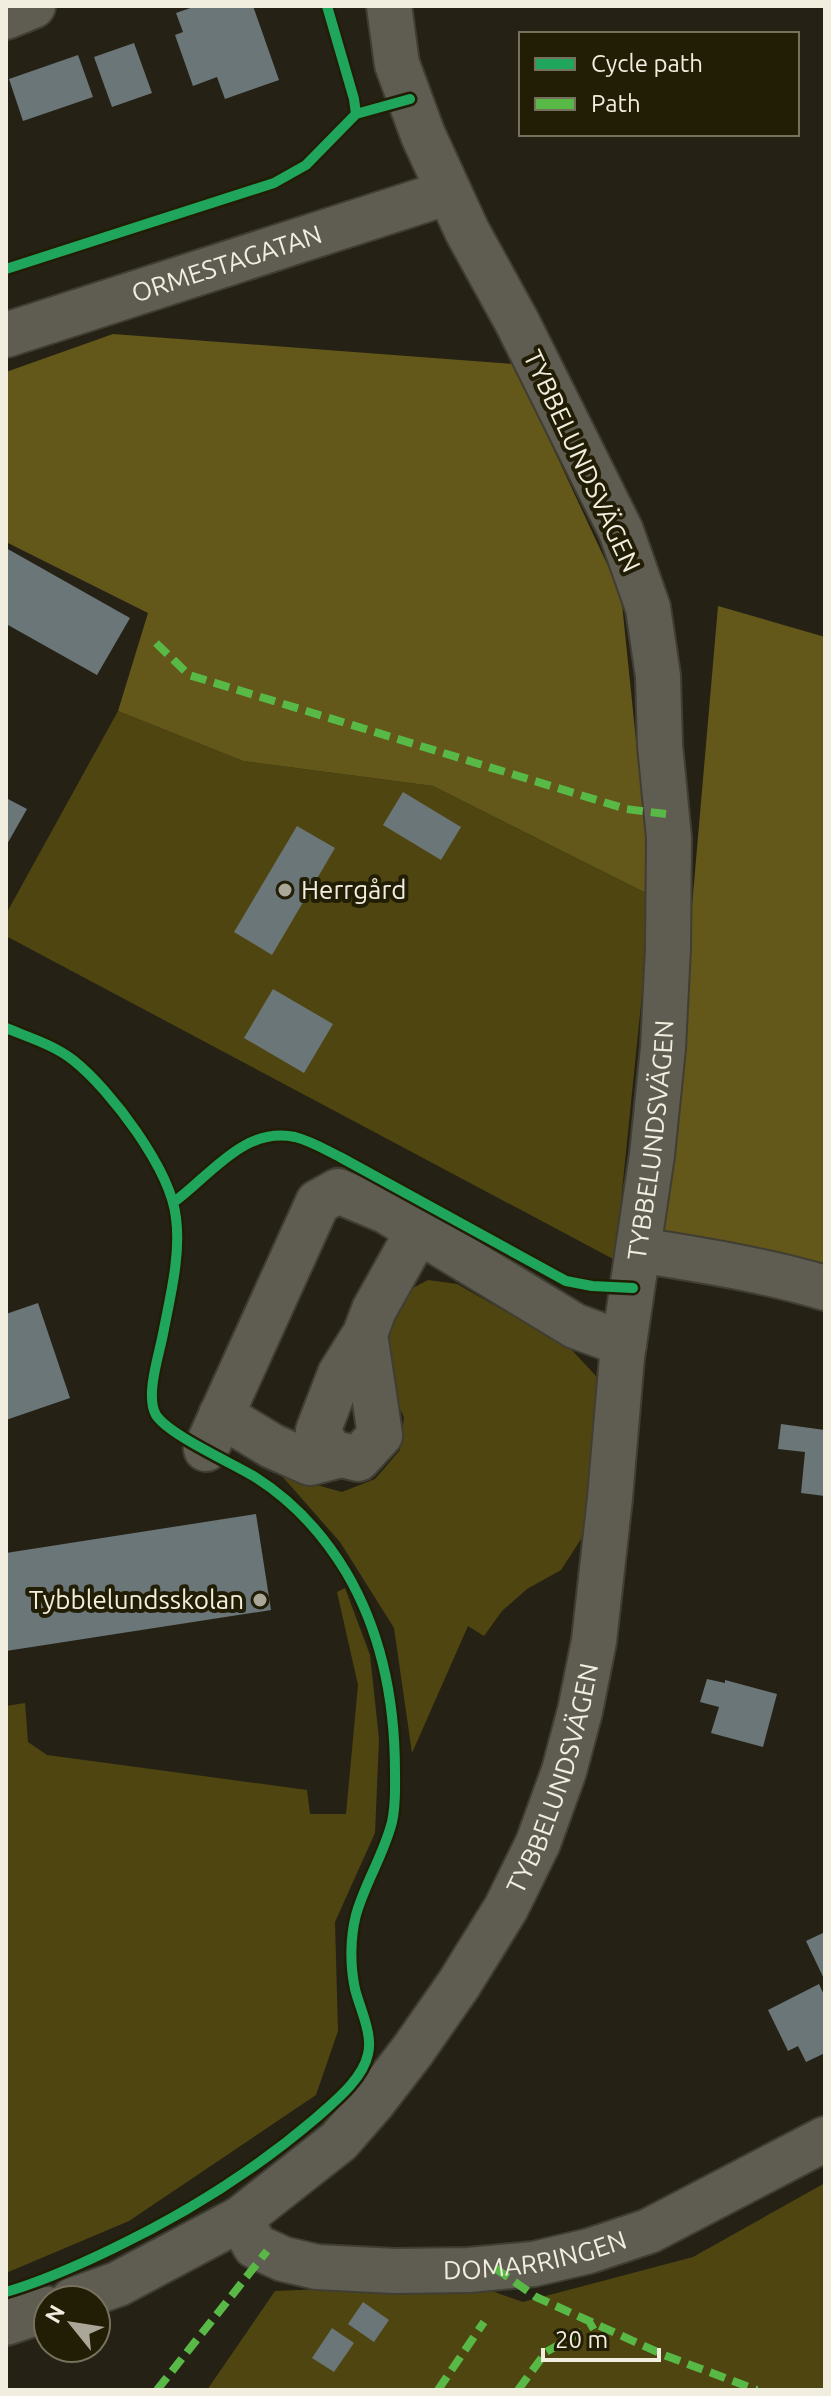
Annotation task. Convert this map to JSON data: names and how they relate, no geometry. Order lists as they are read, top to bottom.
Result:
{
  "streets": {
    "street": ["ORMESTAGATAN", "TYBBELUNDSVÄGEN", "DOMARRINGEN"]
  },
  "crossings": [
    ["ORMESTAGATAN", "TYBBELUNDSVÄGEN"],
    ["TYBBELUNDSVÄGEN", "DOMARRINGEN"]
  ],
  "places": ["Herrgård", "Tybblelundsskolan"],
  "legend": ["Cycle path", "Path"],
  "scale_bar": "20 m",
  "north": "top left"
}
